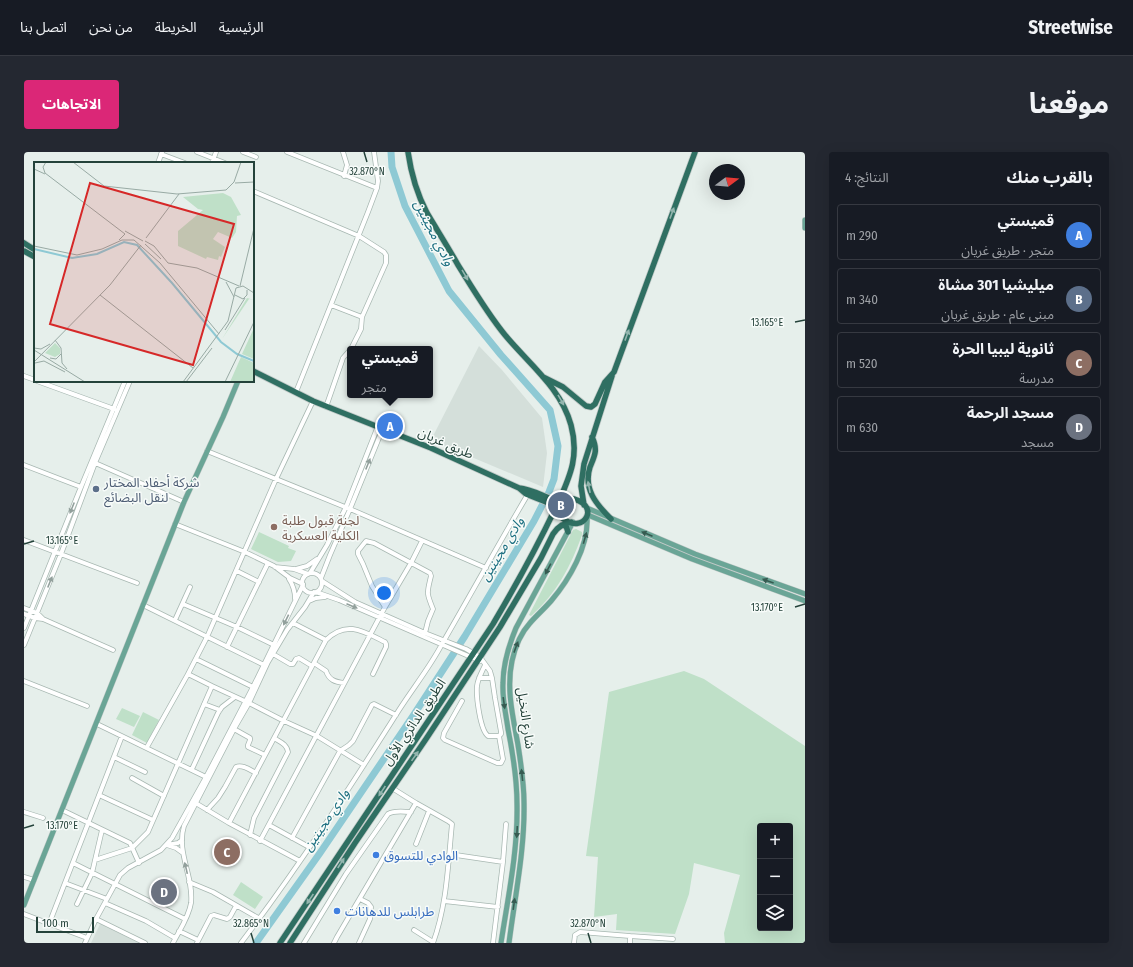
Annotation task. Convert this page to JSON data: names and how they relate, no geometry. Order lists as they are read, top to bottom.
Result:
{
  "streets": {
    "highway": ["طريق غريان", "الطريق الدائري الأول"],
    "main road": ["شارع النخيل"]
  },
  "crossings": [
    ["طريق غريان", "شارع النخيل"],
    ["طريق غريان", "الطريق الدائري الأول"],
    ["شارع النخيل", "الطريق الدائري الأول"]
  ],
  "water": ["وادي مجينين"],
  "places": [
    "شركة أحفاد المختار لنقل البضائع",
    "لجنة قبول طلبة الكلية العسكرية",
    "الوادي للتسوق",
    "طرابلس للدهانات"
  ],
  "scale_bar": "100 m",
  "north": "right",
  "page": {
    "header": "Streetwise",
    "nav": [
      "الرئيسية",
      "الخريطة",
      "من نحن",
      "اتصل بنا"
    ],
    "title": "موقعنا",
    "buttons": "الاتجاهات",
    "heading": ["بالقرب منك", "النتائج: 4"],
    "list": [
      {
        "mark": "A",
        "name": "قميستي",
        "note": "متجر · طريق غريان",
        "value": "290 m"
      },
      {
        "mark": "B",
        "name": "ميليشيا 301 مشاة",
        "note": "مبنى عام · طريق غريان",
        "value": "340 m"
      },
      {
        "mark": "C",
        "name": "ثانوية ليبيا الحرة",
        "note": "مدرسة",
        "value": "520 m"
      },
      {
        "mark": "D",
        "name": "مسجد الرحمة",
        "note": "مسجد",
        "value": "630 m"
      }
    ],
    "popup": ["قميستي", "متجر"],
    "pins": [
      "A",
      "B",
      "C",
      "D"
    ],
    "map_buttons": ["+", "−"],
    "scale": "100 m"
  },
  "coordinates": [
    "32.870°N",
    "13.165°E",
    "13.170°E",
    "32.865°N"
  ]
}
